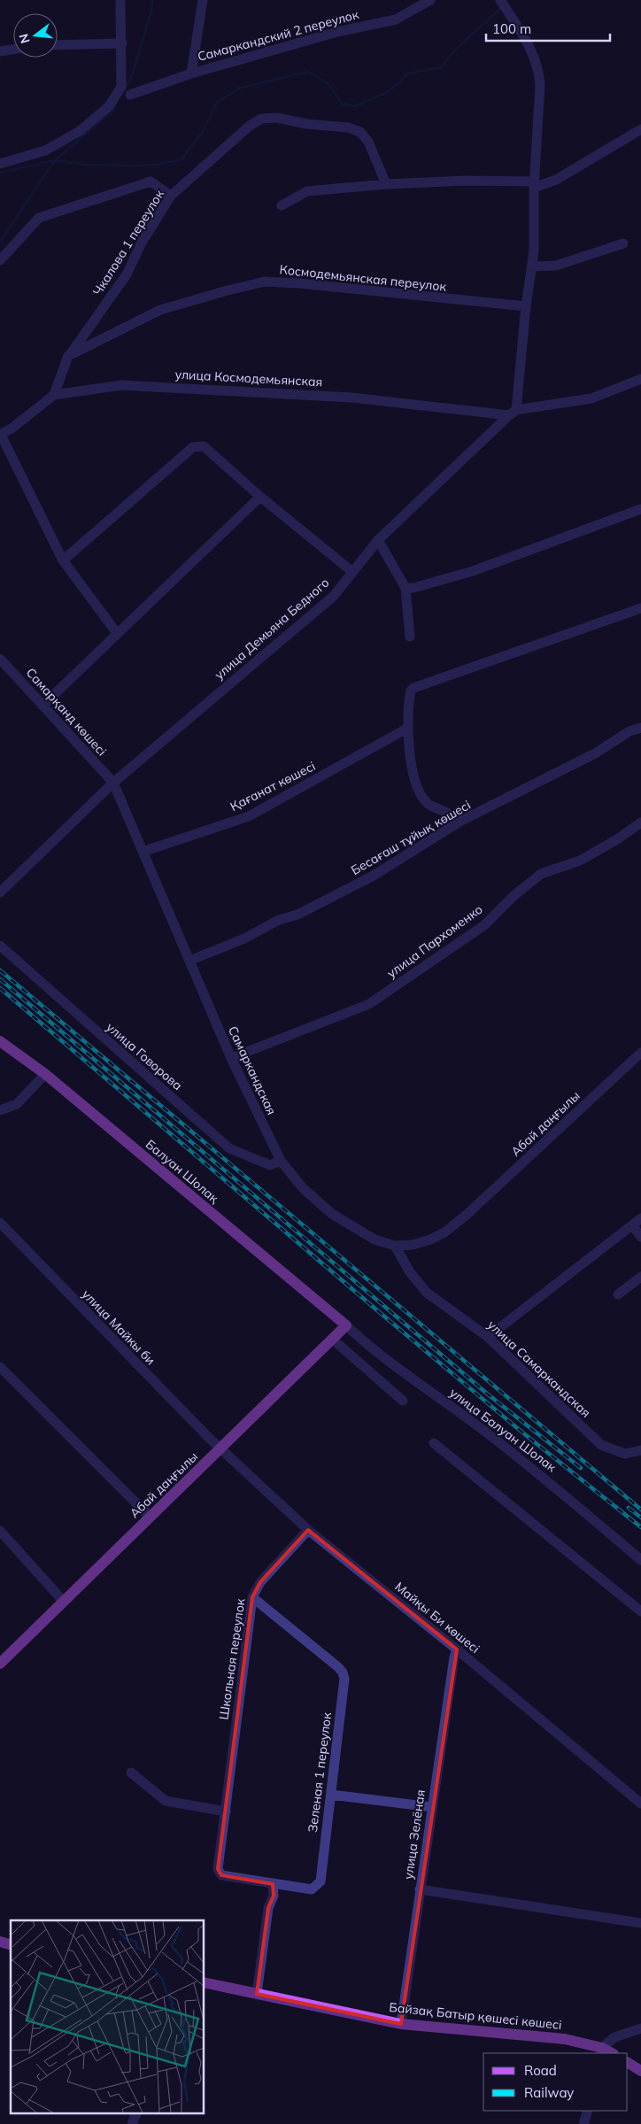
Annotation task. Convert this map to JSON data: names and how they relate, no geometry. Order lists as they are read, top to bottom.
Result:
{
  "streets": {
    "main road": ["Абай даңғылы", "Балуан Шолақ", "Байзақ Батыр қөшесі көшесі"],
    "street": [
      "Самаркандский 2 переулок",
      "Чкалова 1 переулок",
      "Космодемьянская переулок",
      "улица Космодемьянская",
      "улица Демьяна Бедного",
      "Самарқанд көшесі",
      "Қағанат көшесі",
      "Бесағаш тұйық көшесі",
      "улица Пархоменко",
      "улица Говорова",
      "Самаркандская",
      "улица Майкы би",
      "улица Самаркандская",
      "улица Балуан Шолак",
      "Майқы Би көшесі",
      "Школьная переулок",
      "Зеленая 1 переулок",
      "улица Зелёная"
    ]
  },
  "crossings": [
    ["Чкалова 1 переулок", "Космодемьянская переулок"],
    ["улица Космодемьянская", "улица Демьяна Бедного"],
    ["улица Демьяна Бедного", "Самарқанд көшесі"],
    ["улица Демьяна Бедного", "Самаркандская"],
    ["Самарқанд көшесі", "Самаркандская"],
    ["Қағанат көшесі", "Самаркандская"],
    ["Бесағаш тұйық көшесі", "Самаркандская"],
    ["улица Пархоменко", "Самаркандская"],
    ["улица Говорова", "Самаркандская"],
    ["Самаркандская", "Абай даңғылы"],
    ["Самаркандская", "улица Самаркандская"],
    ["Абай даңғылы", "Балуан Шолақ"],
    ["Абай даңғылы", "улица Майкы би"],
    ["Абай даңғылы", "улица Балуан Шолак"],
    ["Абай даңғылы", "Майқы Би көшесі"],
    ["Балуан Шолақ", "улица Балуан Шолак"],
    ["улица Майкы би", "Майқы Би көшесі"],
    ["Майқы Би көшесі", "Школьная переулок"],
    ["Майқы Би көшесі", "улица Зелёная"],
    ["Школьная переулок", "Зеленая 1 переулок"],
    ["улица Зелёная", "Байзақ Батыр қөшесі көшесі"]
  ],
  "legend": ["Road", "Railway"],
  "scale_bar": "100 m",
  "north": "left"
}
